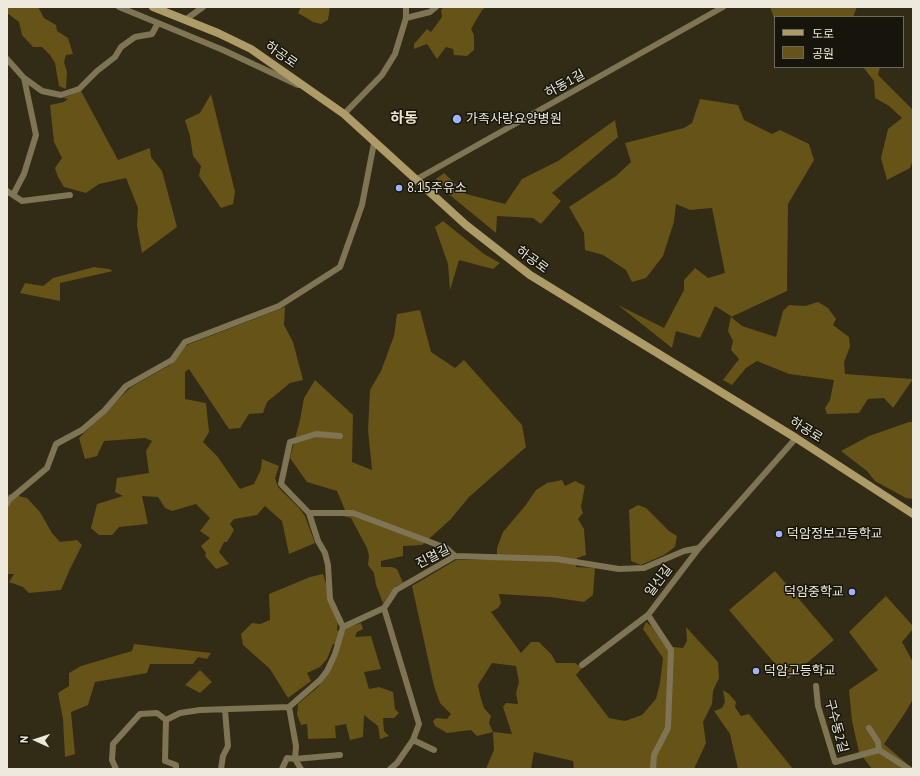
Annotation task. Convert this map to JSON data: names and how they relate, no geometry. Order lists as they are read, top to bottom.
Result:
{
  "streets": {
    "main road": ["하공로"],
    "street": [
      "하동1길",
      "진멀길",
      "일신길",
      "구수동2길"
    ]
  },
  "crossings": [
    ["하공로", "하동1길"],
    ["하공로", "일신길"],
    ["진멀길", "일신길"]
  ],
  "districts": ["하동"],
  "places": [
    "가족사랑요양병원",
    "8.15주유소",
    "덕암정보고등학교",
    "덕암중학교",
    "덕암고등학교"
  ],
  "legend": ["도로", "공원"],
  "north": "left"
}
